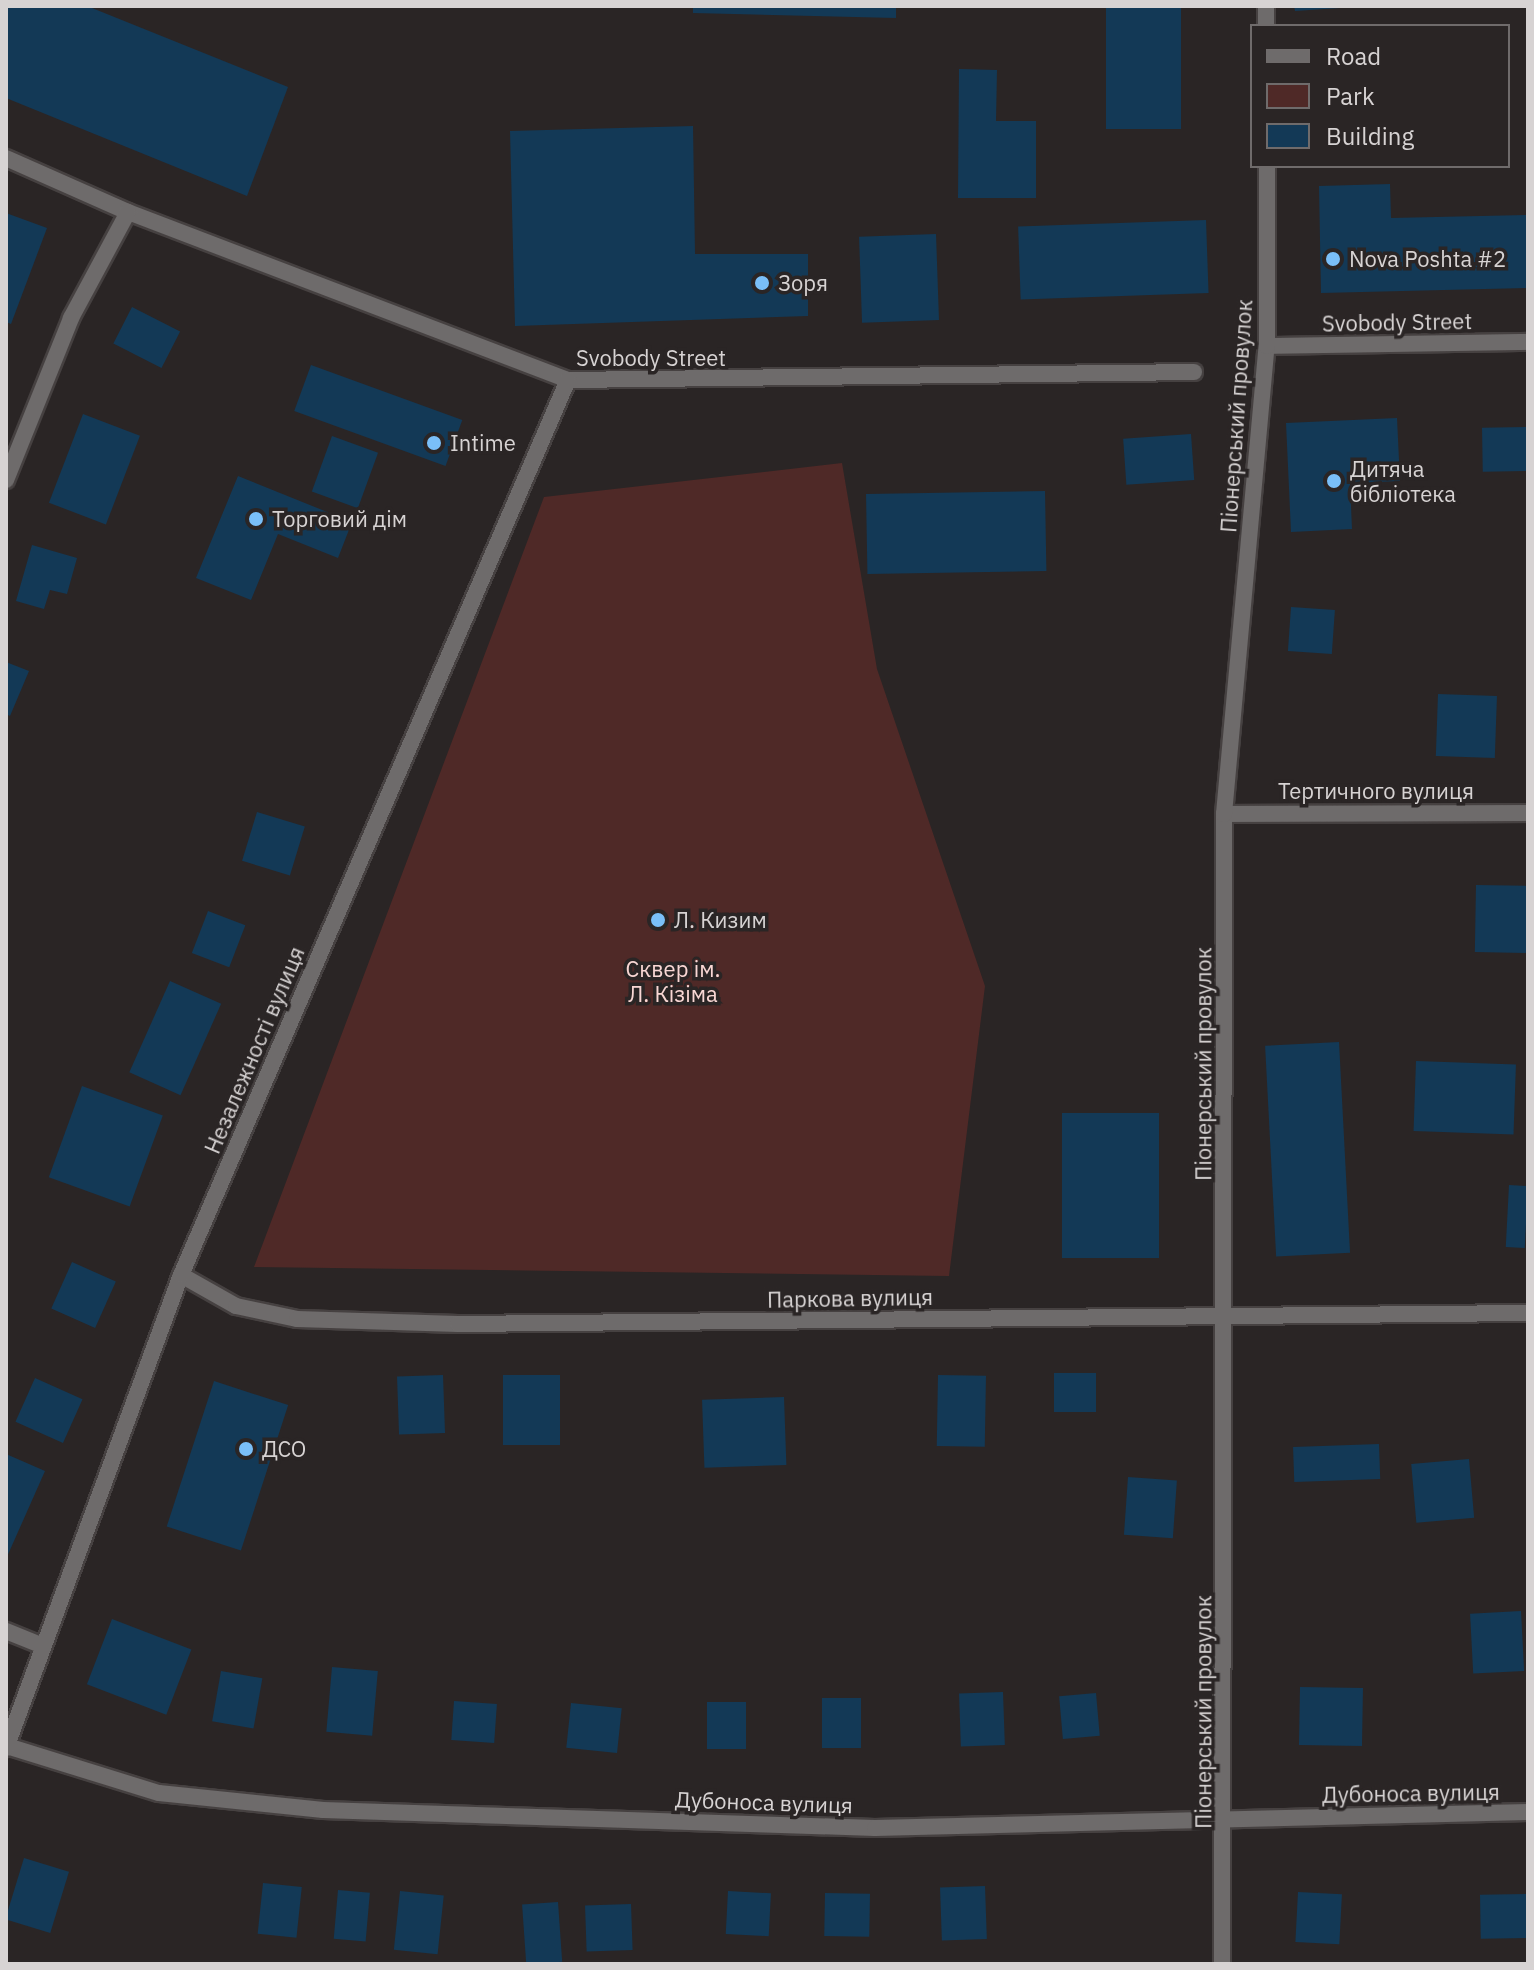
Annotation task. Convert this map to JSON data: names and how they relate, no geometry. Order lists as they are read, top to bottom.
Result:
{
  "streets": {
    "street": [
      "Svobody Street",
      "Піонерський провулок",
      "Тертичного вулиця",
      "Незалежності вулиця",
      "Паркова вулиця",
      "Дубоноса вулиця"
    ]
  },
  "crossings": [
    ["Svobody Street", "Піонерський провулок"],
    ["Svobody Street", "Незалежності вулиця"],
    ["Піонерський провулок", "Тертичного вулиця"],
    ["Піонерський провулок", "Паркова вулиця"],
    ["Піонерський провулок", "Дубоноса вулиця"],
    ["Незалежності вулиця", "Паркова вулиця"],
    ["Незалежності вулиця", "Дубоноса вулиця"]
  ],
  "parks": ["Сквер ім. Л. Кізіма"],
  "places": [
    "Nova Poshta #2",
    "Зоря",
    "Intime",
    "Дитяча бібліотека",
    "Торговий дім",
    "Л. Кизим",
    "ДСО"
  ],
  "legend": ["Road", "Park", "Building"]
}
